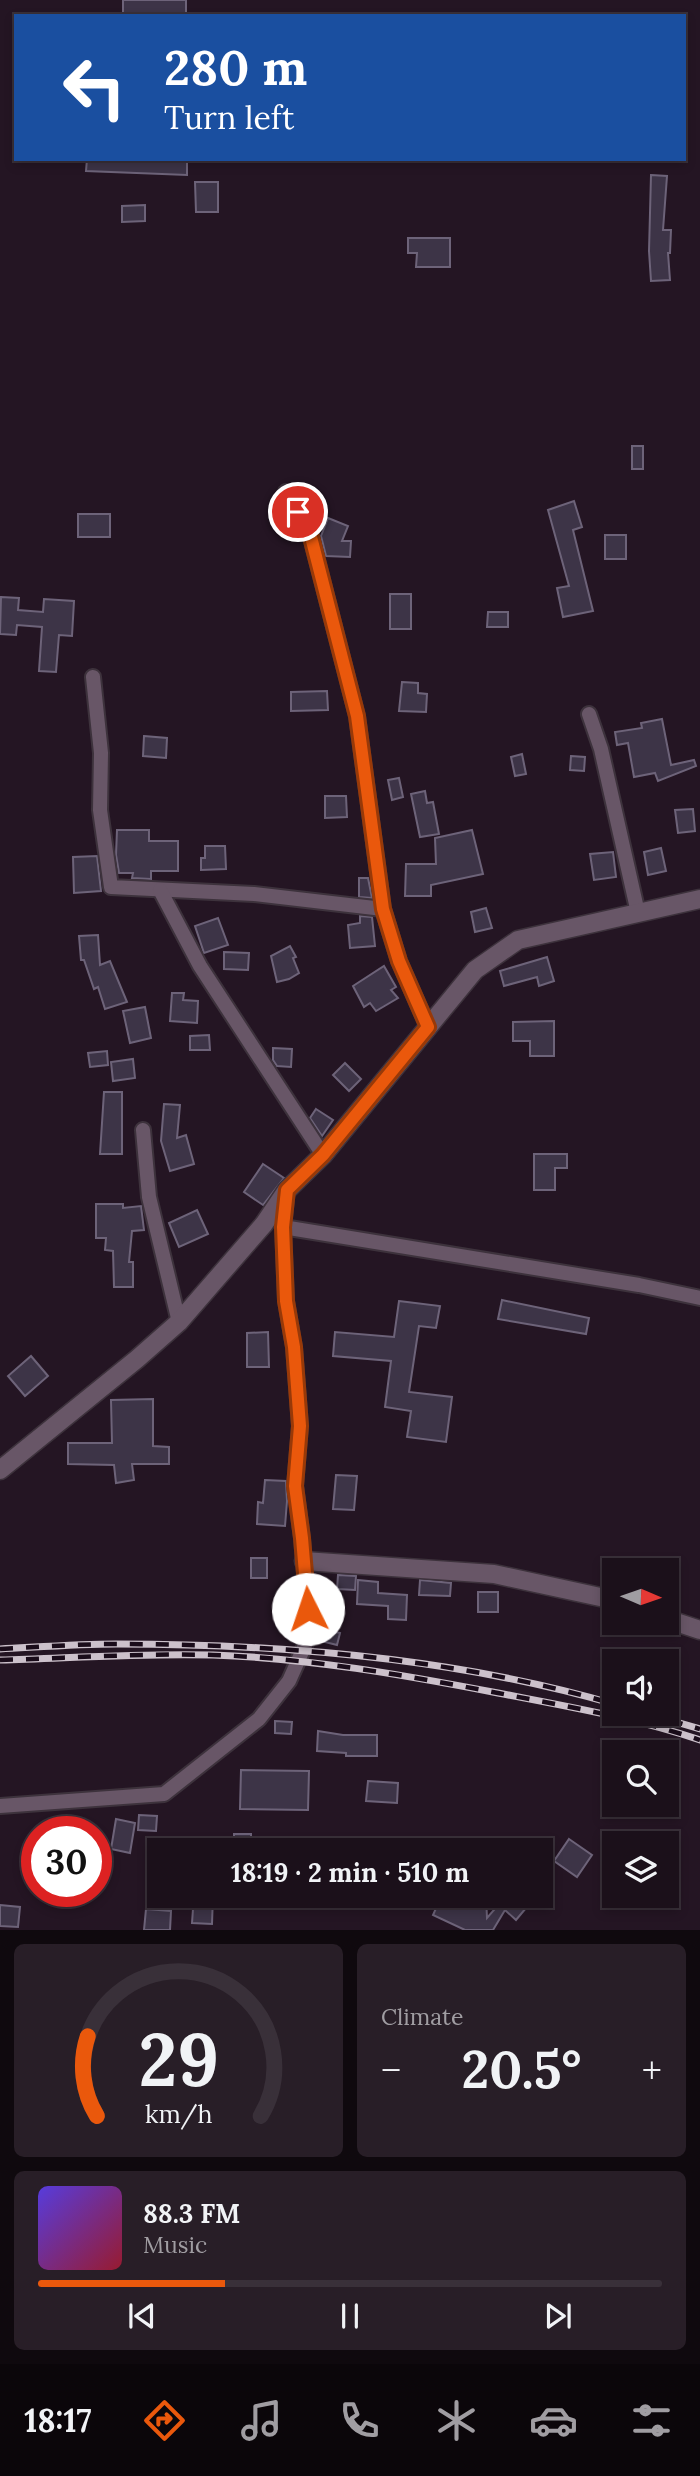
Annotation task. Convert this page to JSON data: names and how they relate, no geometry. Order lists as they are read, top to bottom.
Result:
{
  "north": "right",
  "page": {
    "turn": ["280 m", "Turn left"],
    "limit": "30",
    "trip": "18:19 · 2 min · 510 m",
    "tile": "Climate",
    "heat": ["−", "20.5°", "+"],
    "song": ["88.3 FM", "Music"],
    "tabs": "18:17",
    "gauge": ["29", "km/h"]
  }
}
